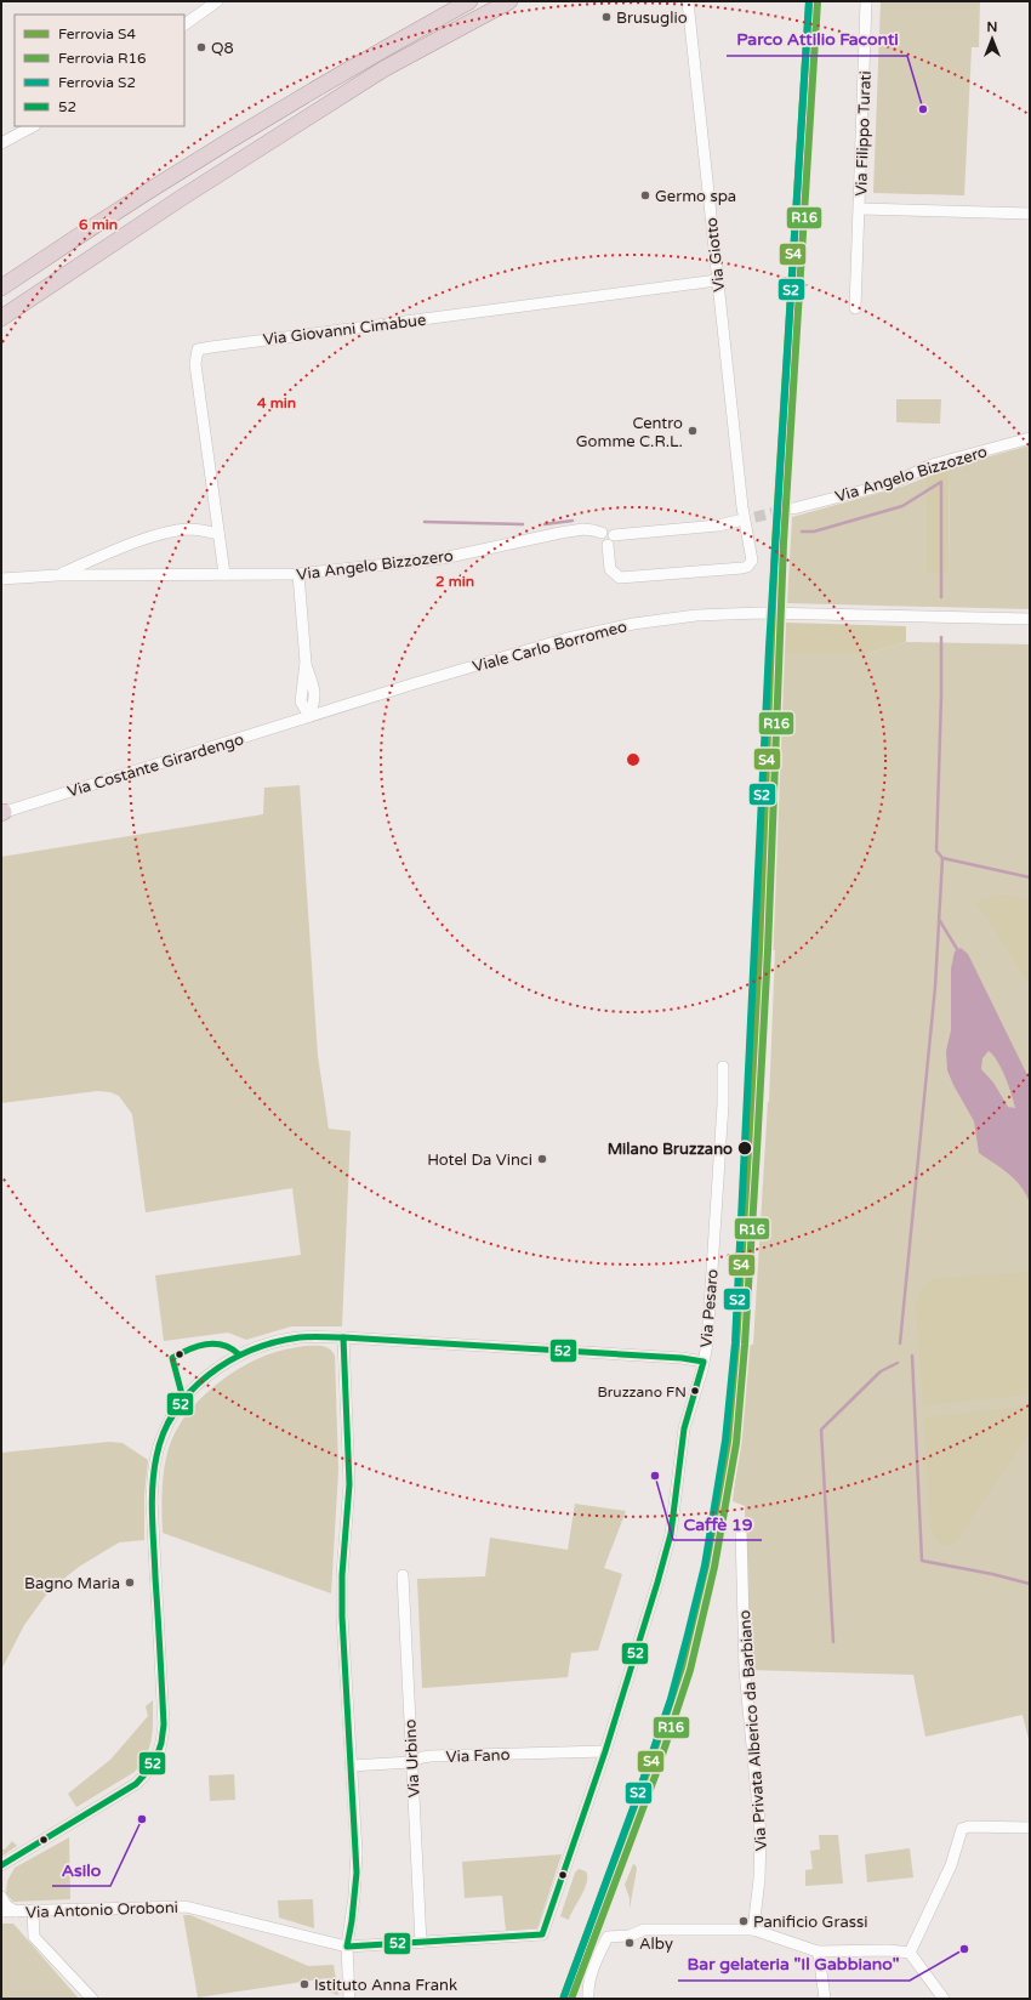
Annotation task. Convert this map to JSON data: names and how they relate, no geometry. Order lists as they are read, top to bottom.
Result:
{
  "streets": {
    "street": [
      "Via Filippo Turati",
      "Via Giotto",
      "Via Giovanni Cimabue",
      "Via Angelo Bizzozero",
      "Viale Carlo Borromeo",
      "Via Costante Girardengo",
      "Via Pesaro",
      "Via Privata Alberico da Barbiano",
      "Via Fano",
      "Via Urbino",
      "Via Antonio Oroboni"
    ]
  },
  "crossings": [
    ["Via Giotto", "Via Giovanni Cimabue"],
    ["Via Giotto", "Via Angelo Bizzozero"],
    ["Via Giovanni Cimabue", "Via Angelo Bizzozero"],
    ["Viale Carlo Borromeo", "Via Costante Girardengo"],
    ["Via Pesaro", "Via Fano"],
    ["Via Pesaro", "Via Urbino"],
    ["Via Fano", "Via Urbino"]
  ],
  "places": [
    "Brusuglio",
    "Q8",
    "Parco Attilio Faconti",
    "Germo spa",
    "Centro Gomme C.R.L.",
    "Milano Bruzzano",
    "Hotel Da Vinci",
    "Bruzzano FN",
    "Caffè 19",
    "Bagno Maria",
    "Asilo",
    "Panificio Grassi",
    "Alby",
    "Bar gelateria \"Il Gabbiano\"",
    "Istituto Anna Frank"
  ],
  "lines": [
    "rail line S4",
    "rail line R16",
    "rail line S2",
    "transit line 52"
  ],
  "legend": [
    "Ferrovia S4",
    "Ferrovia R16",
    "Ferrovia S2",
    "52"
  ],
  "north": "top",
  "rings": ["6 min", "4 min", "2 min"]
}
